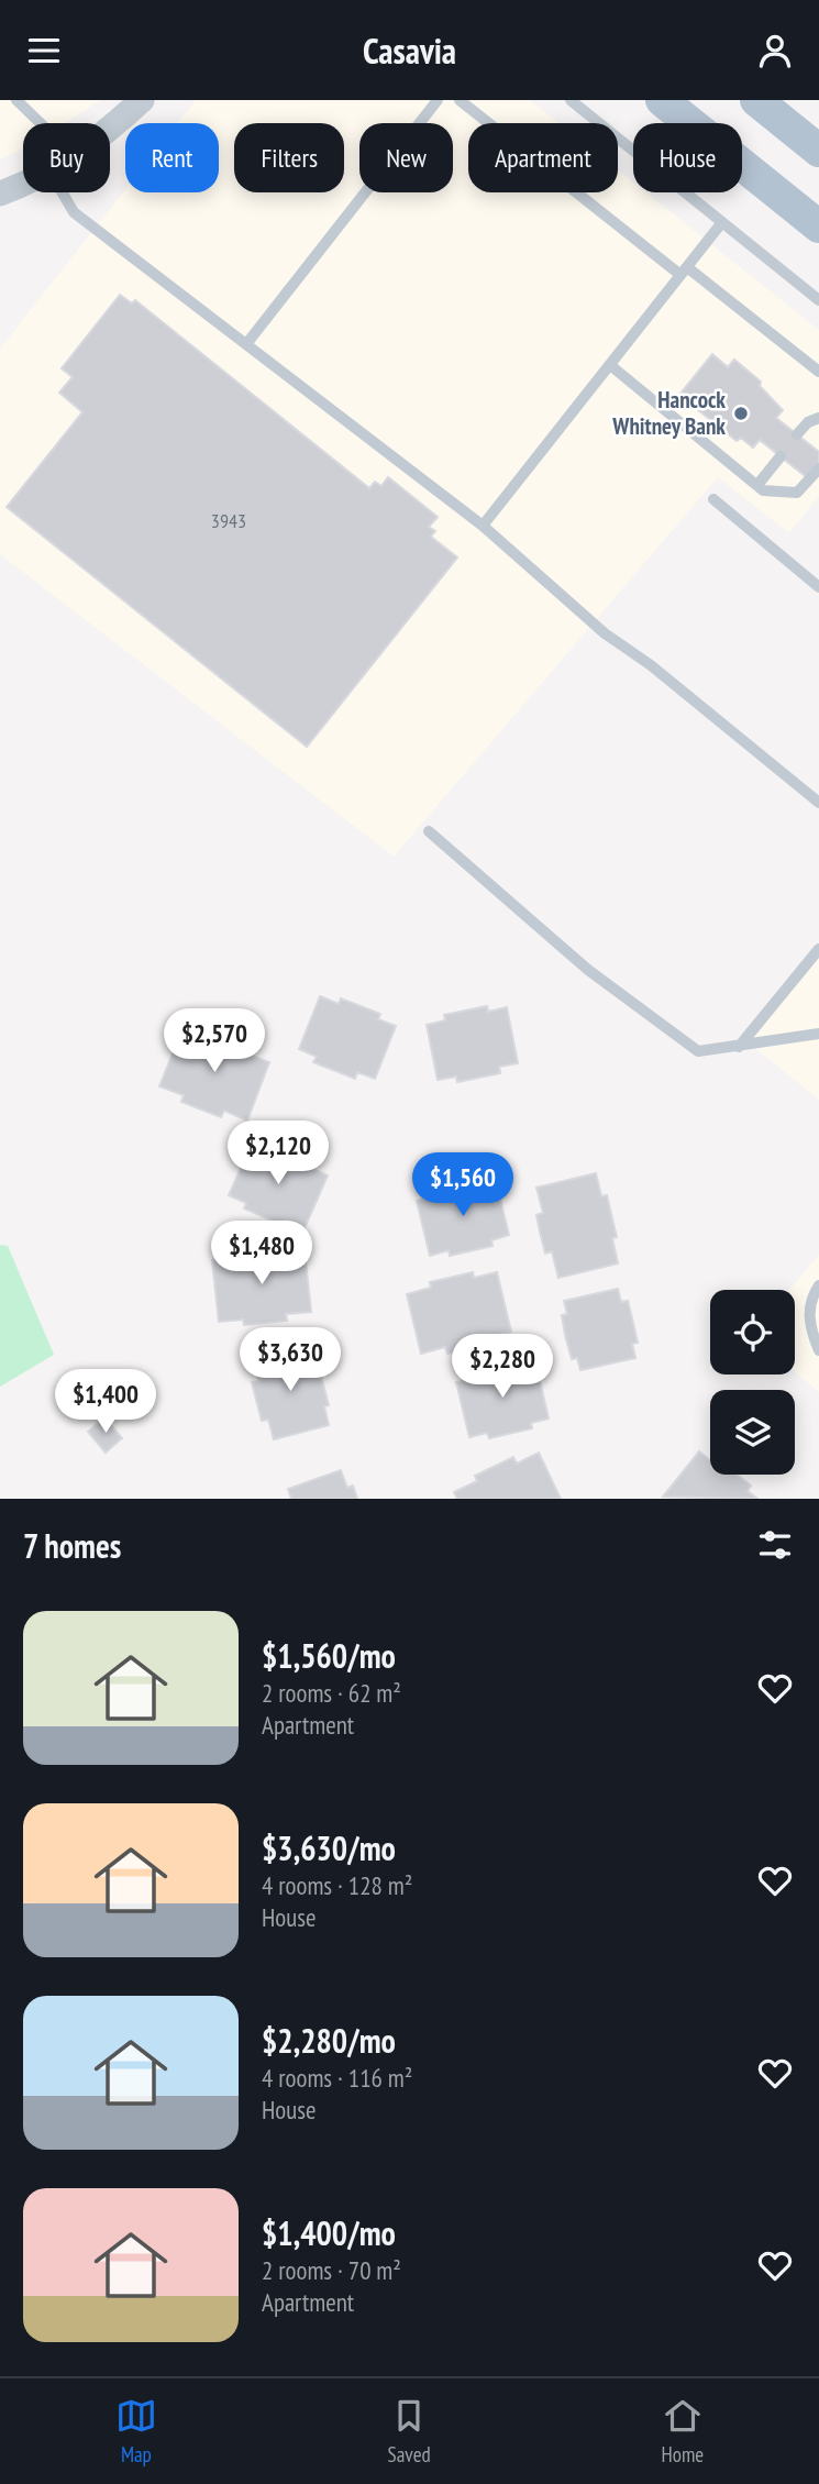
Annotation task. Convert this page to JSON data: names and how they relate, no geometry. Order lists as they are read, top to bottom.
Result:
{
  "places": ["Hancock Whitney Bank"],
  "house_numbers": ["3943"],
  "page": {
    "header": "Casavia",
    "chip": [
      "Buy",
      "Rent",
      "Filters",
      "New",
      "Apartment",
      "House"
    ],
    "price": [
      "$2,570",
      "$2,120",
      "$1,560",
      "$1,480",
      "$3,630",
      "$2,280",
      "$1,400"
    ],
    "heading": "7 homes",
    "list": [
      {
        "name": "$1,560/mo",
        "note": "2 rooms · 62 m² · Apartment"
      },
      {
        "name": "$3,630/mo",
        "note": "4 rooms · 128 m² · House"
      },
      {
        "name": "$2,280/mo",
        "note": "4 rooms · 116 m² · House"
      },
      {
        "name": "$1,400/mo",
        "note": "2 rooms · 70 m² · Apartment"
      }
    ],
    "tabs": ["Map", "Saved", "Home"]
  }
}
